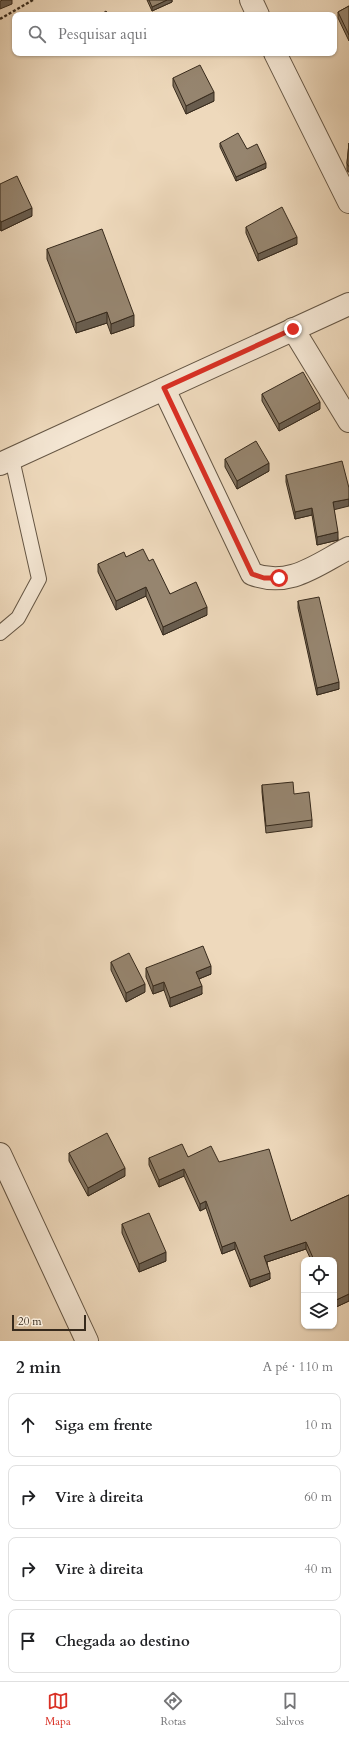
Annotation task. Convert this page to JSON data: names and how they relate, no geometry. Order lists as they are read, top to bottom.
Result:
{
  "scale_bar": "20 m",
  "page": {
    "search": "Pesquisar aqui",
    "scale": "20 m",
    "heading": ["2 min", "A pé · 110 m"],
    "list": [
      ["Siga em frente", "10 m"],
      ["Vire à direita", "60 m"],
      ["Vire à direita", "40 m"],
      "Chegada ao destino"
    ],
    "nav": ["Mapa", "Rotas", "Salvos"]
  }
}
